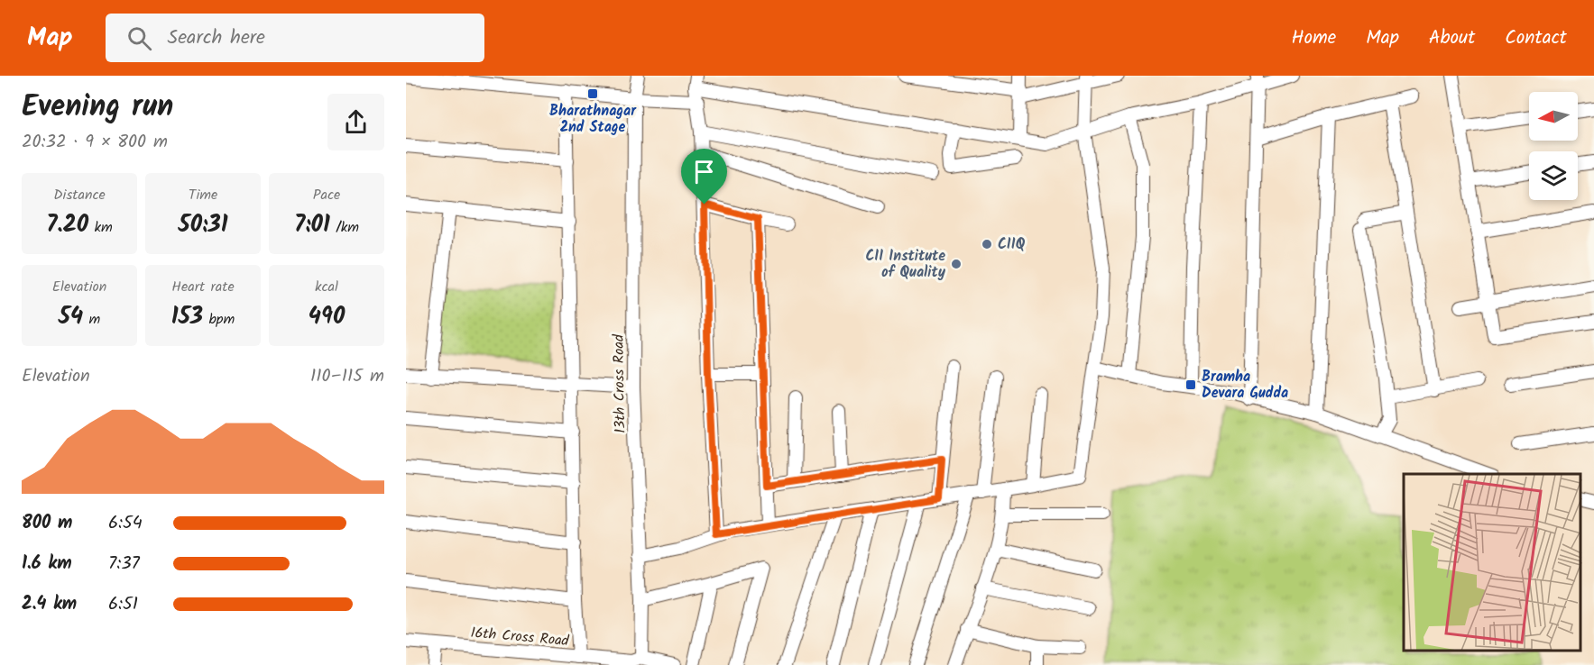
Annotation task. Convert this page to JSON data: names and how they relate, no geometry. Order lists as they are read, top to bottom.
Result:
{
  "streets": {
    "street": ["13th Cross Road", "16th Cross Road"]
  },
  "crossings": [
    ["13th Cross Road", "16th Cross Road"]
  ],
  "places": {
    "transit": ["Bharathnagar 2nd Stage", "Bramha Devara Gudda"],
    "other": ["CIIQ", "CII Institute of Quality"]
  },
  "north": "left",
  "page": {
    "header": "Map",
    "search": "Search here",
    "nav": [
      "Home",
      "Map",
      "About",
      "Contact"
    ],
    "heading": ["Evening run", "20:32 · 9 × 800 m"],
    "stats": [
      ["Distance", "7.20 km"],
      ["Time", "50:31"],
      ["Pace", "7:01 /km"],
      ["Elevation", "54 m"],
      ["Heart rate", "153 bpm"],
      ["kcal", "490"]
    ],
    "chart": ["Elevation", "110–115 m"],
    "list": [
      {
        "name": "800 m",
        "note": "6:54"
      },
      {
        "name": "1.6 km",
        "note": "7:37"
      },
      {
        "name": "2.4 km",
        "note": "6:51"
      }
    ]
  }
}
